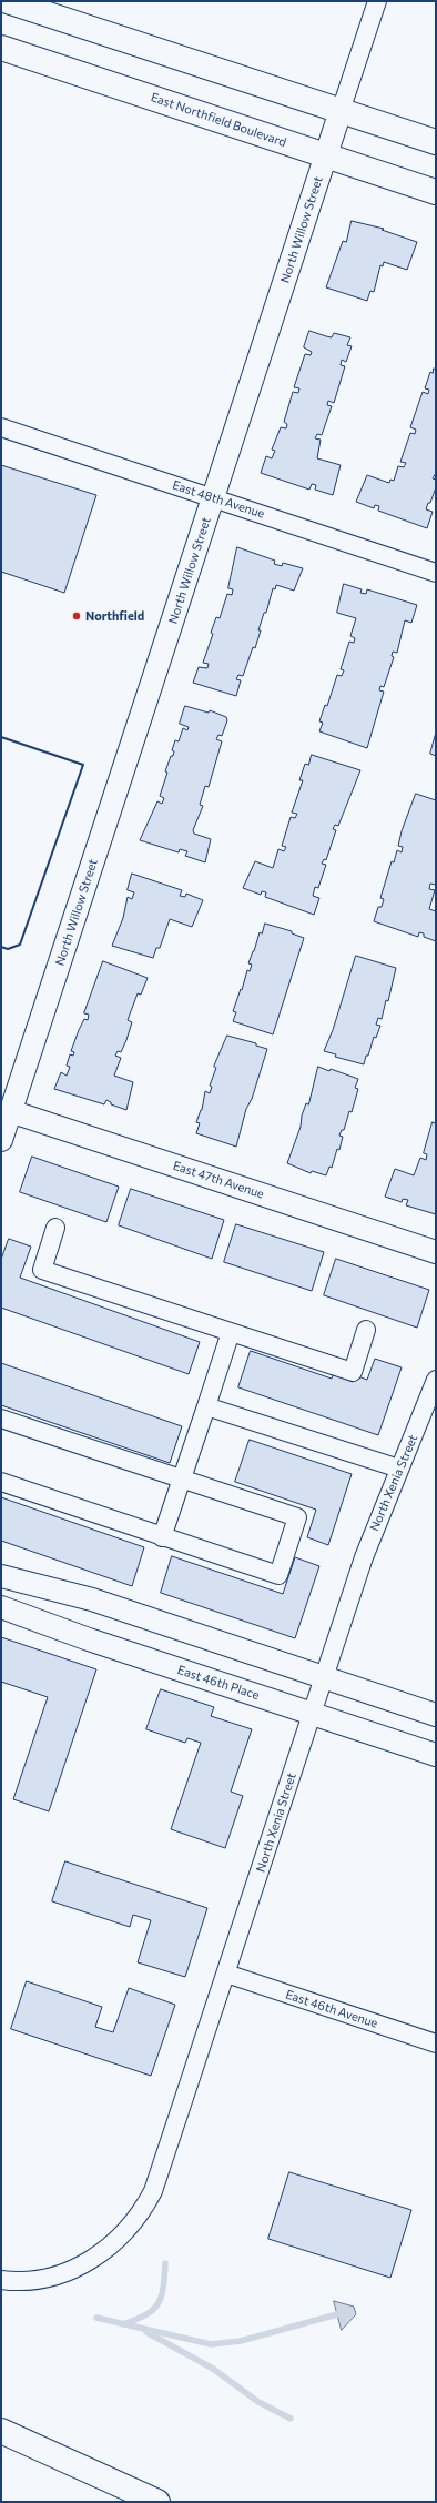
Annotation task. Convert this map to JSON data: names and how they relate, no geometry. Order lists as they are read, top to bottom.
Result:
{
  "streets": {
    "main road": ["East Northfield Boulevard"],
    "street": [
      "North Willow Street",
      "East 48th Avenue",
      "East 47th Avenue",
      "North Xenia Street",
      "East 46th Place",
      "East 46th Avenue"
    ]
  },
  "crossings": [
    ["East Northfield Boulevard", "North Willow Street"],
    ["North Willow Street", "East 48th Avenue"],
    ["North Willow Street", "East 47th Avenue"],
    ["North Xenia Street", "East 46th Place"],
    ["North Xenia Street", "East 46th Avenue"]
  ],
  "places": ["Northfield"]
}
